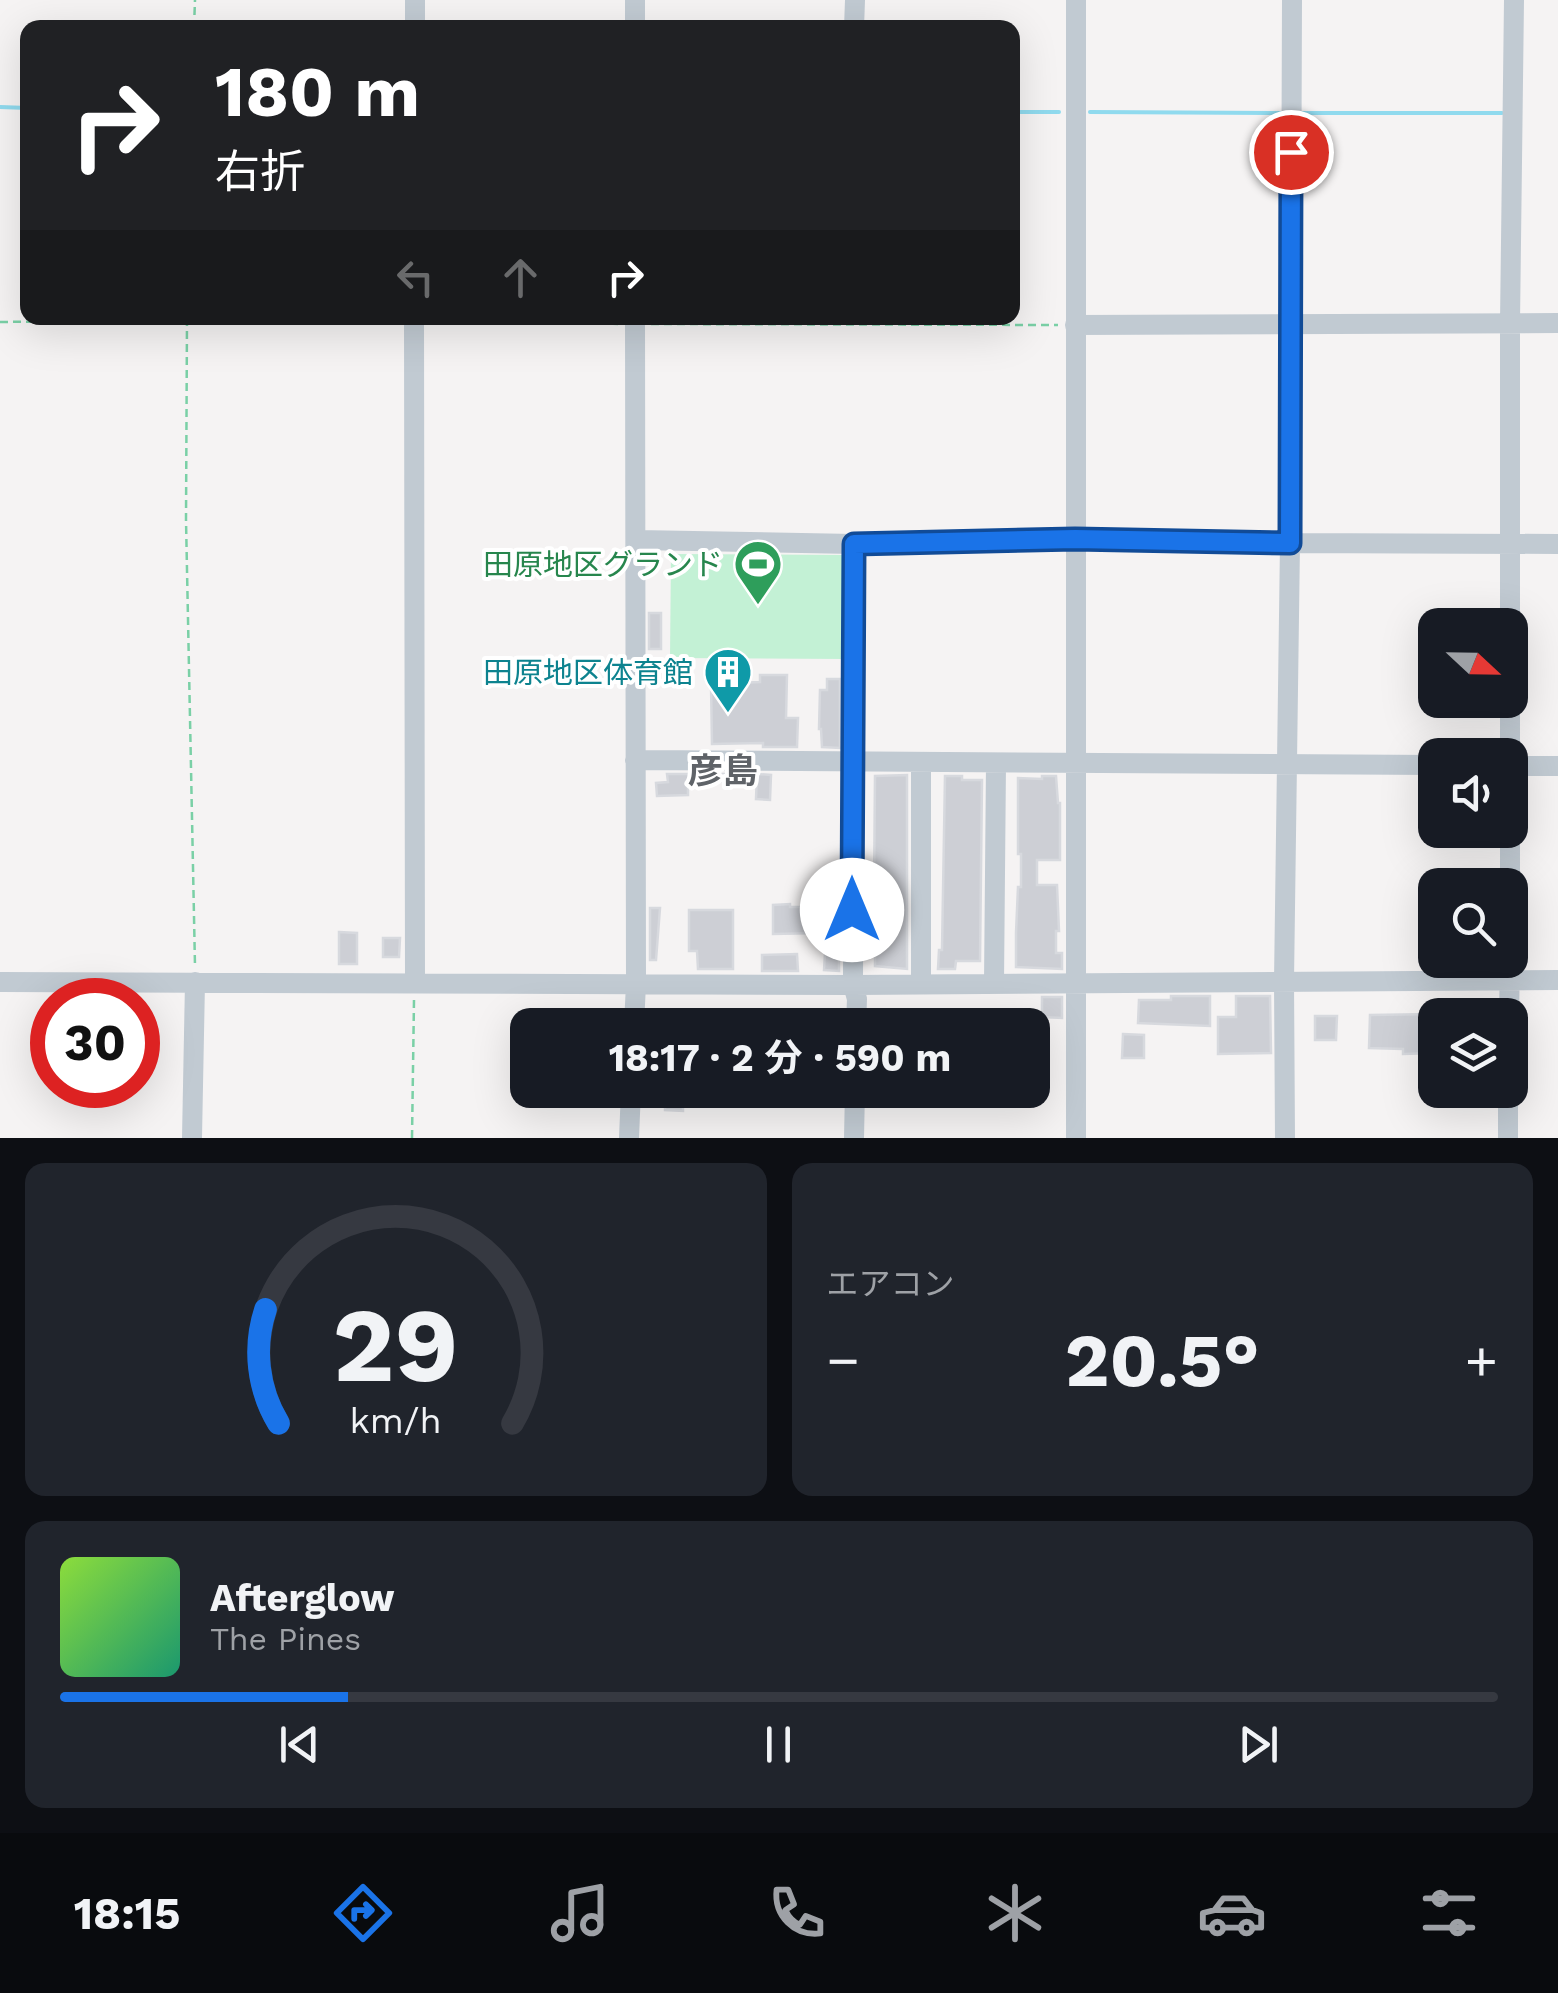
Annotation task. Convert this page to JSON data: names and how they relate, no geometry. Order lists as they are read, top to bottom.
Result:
{
  "districts": ["彦島"],
  "places": {
    "sports": ["田原地区グランド"],
    "building": ["田原地区体育館"]
  },
  "north": "right",
  "page": {
    "turn": ["180 m", "右折"],
    "limit": "30",
    "trip": "18:17 · 2 分 · 590 m",
    "tile": "エアコン",
    "heat": ["−", "20.5°", "+"],
    "song": ["Afterglow", "The Pines"],
    "tabs": "18:15",
    "gauge": ["29", "km/h"]
  }
}
